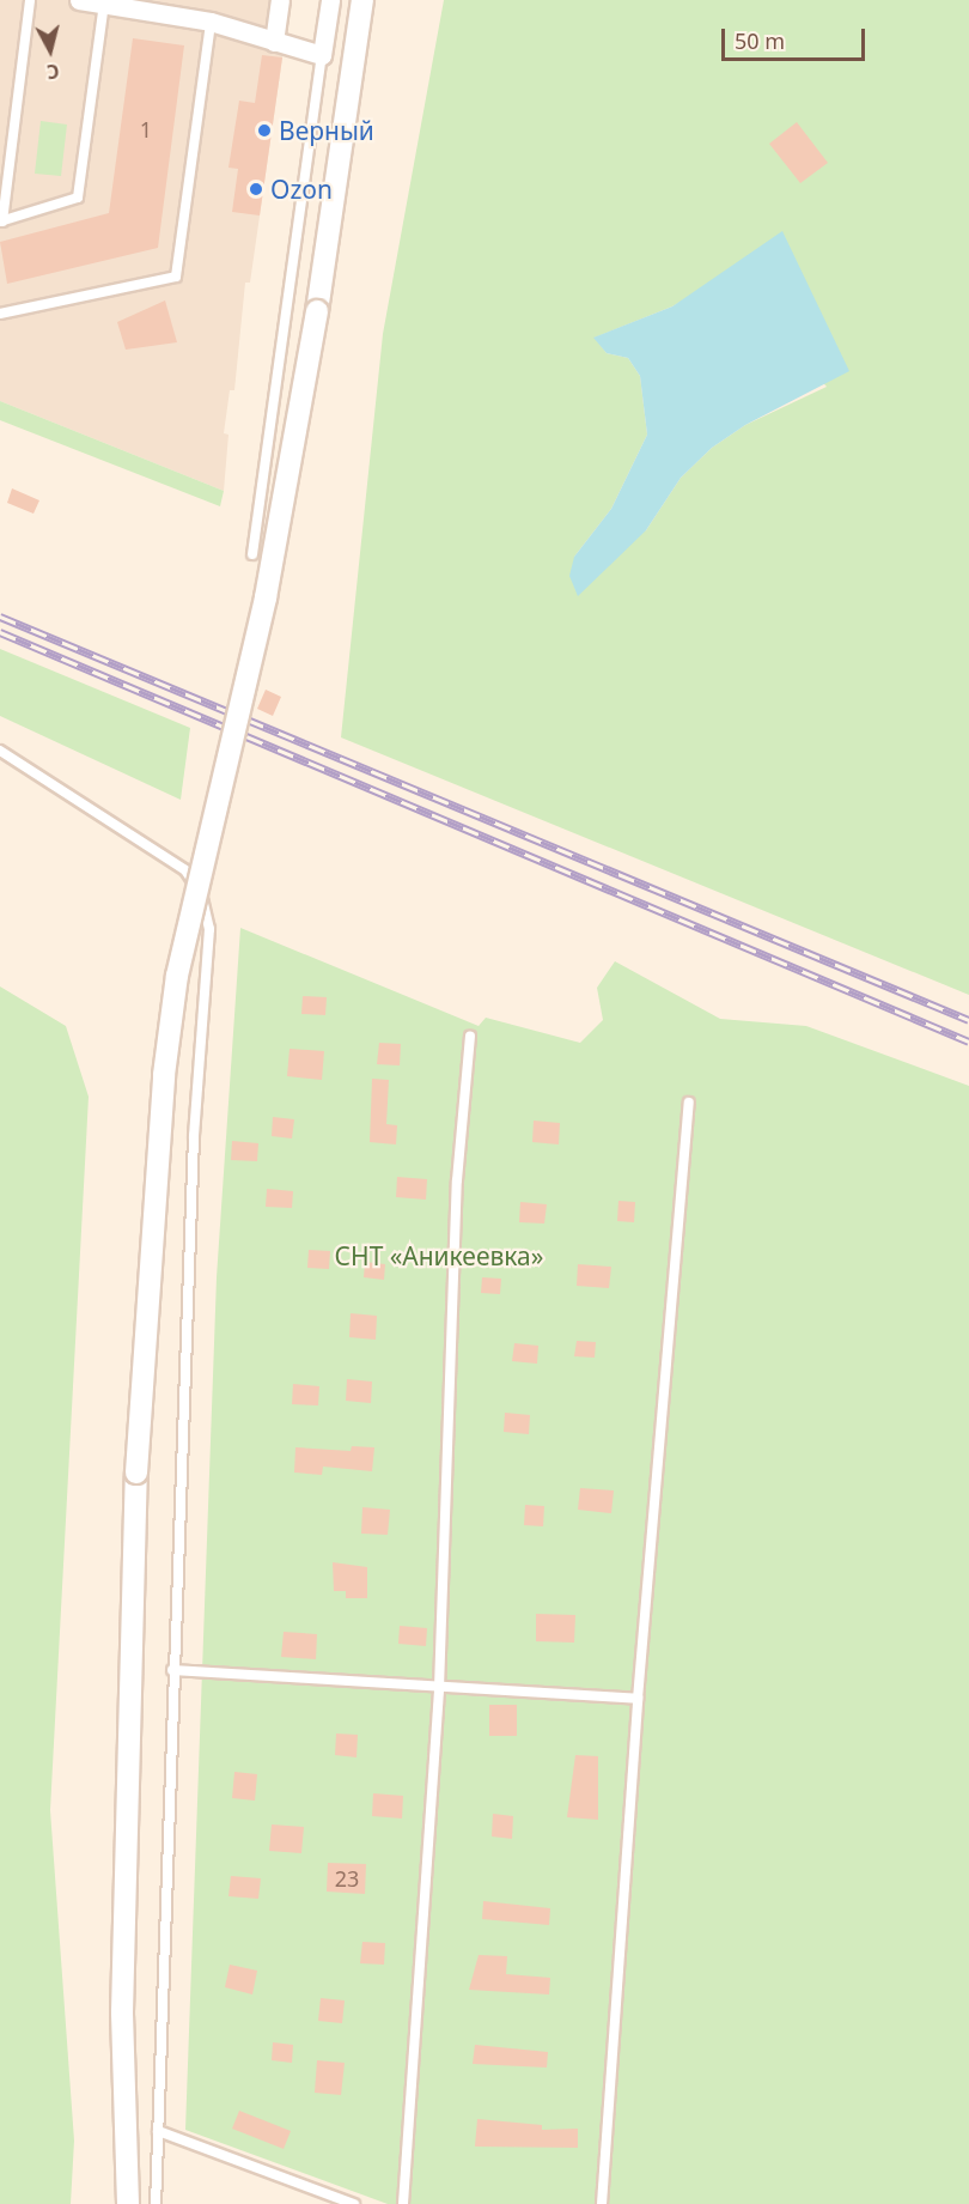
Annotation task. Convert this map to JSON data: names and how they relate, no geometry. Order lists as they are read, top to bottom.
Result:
{
  "parks": ["СНТ «Аникеевка»"],
  "places": ["Верный", "Ozon"],
  "house_numbers": ["1", "23"],
  "scale_bar": "50 m",
  "north": "bottom"
}
